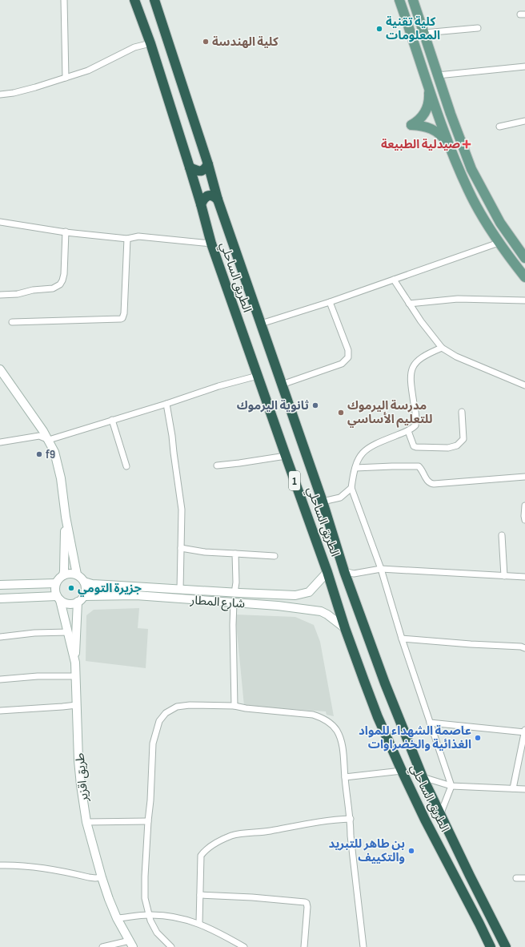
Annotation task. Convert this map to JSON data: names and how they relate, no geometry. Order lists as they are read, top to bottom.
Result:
{
  "streets": {
    "highway": ["الطريق الساحلي", "1"],
    "street": ["شارع المطار", "طريق اقزير"]
  },
  "crossings": [
    ["الطريق الساحلي", "شارع المطار"],
    ["شارع المطار", "طريق اقزير"]
  ],
  "places": {
    "other": [
      "كلية تقنية المعلومات",
      "كلية الهندسة",
      "ثانوية اليرموك",
      "مدرسة اليرموك للتعليم الأساسي",
      "f9",
      "جزيرة التومي",
      "عاصمة الشهداء للمواد الغذائية والخضراوات",
      "بن طاهر للتبريد والتكييف"
    ],
    "health": ["صيدلية الطبيعة"]
  }
}
